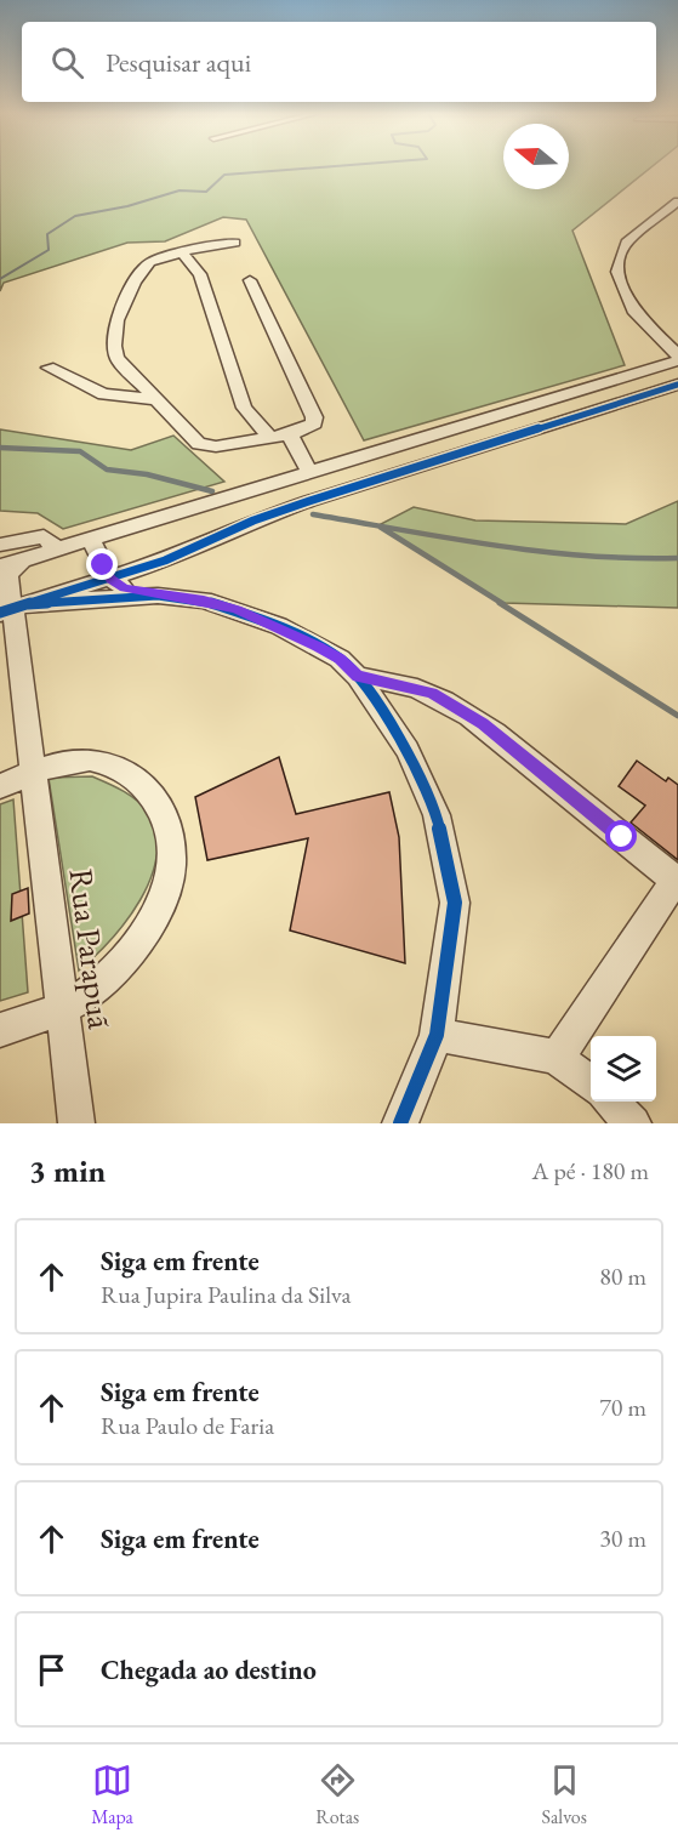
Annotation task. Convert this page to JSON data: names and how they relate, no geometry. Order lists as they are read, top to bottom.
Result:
{
  "streets": {
    "street": ["Rua Parapuã"]
  },
  "north": "left",
  "page": {
    "search": "Pesquisar aqui",
    "heading": ["3 min", "A pé · 180 m"],
    "list": [
      ["Siga em frente", "Rua Jupira Paulina da Silva", "80 m"],
      ["Siga em frente", "Rua Paulo de Faria", "70 m"],
      ["Siga em frente", "30 m"],
      "Chegada ao destino"
    ],
    "nav": ["Mapa", "Rotas", "Salvos"]
  }
}
